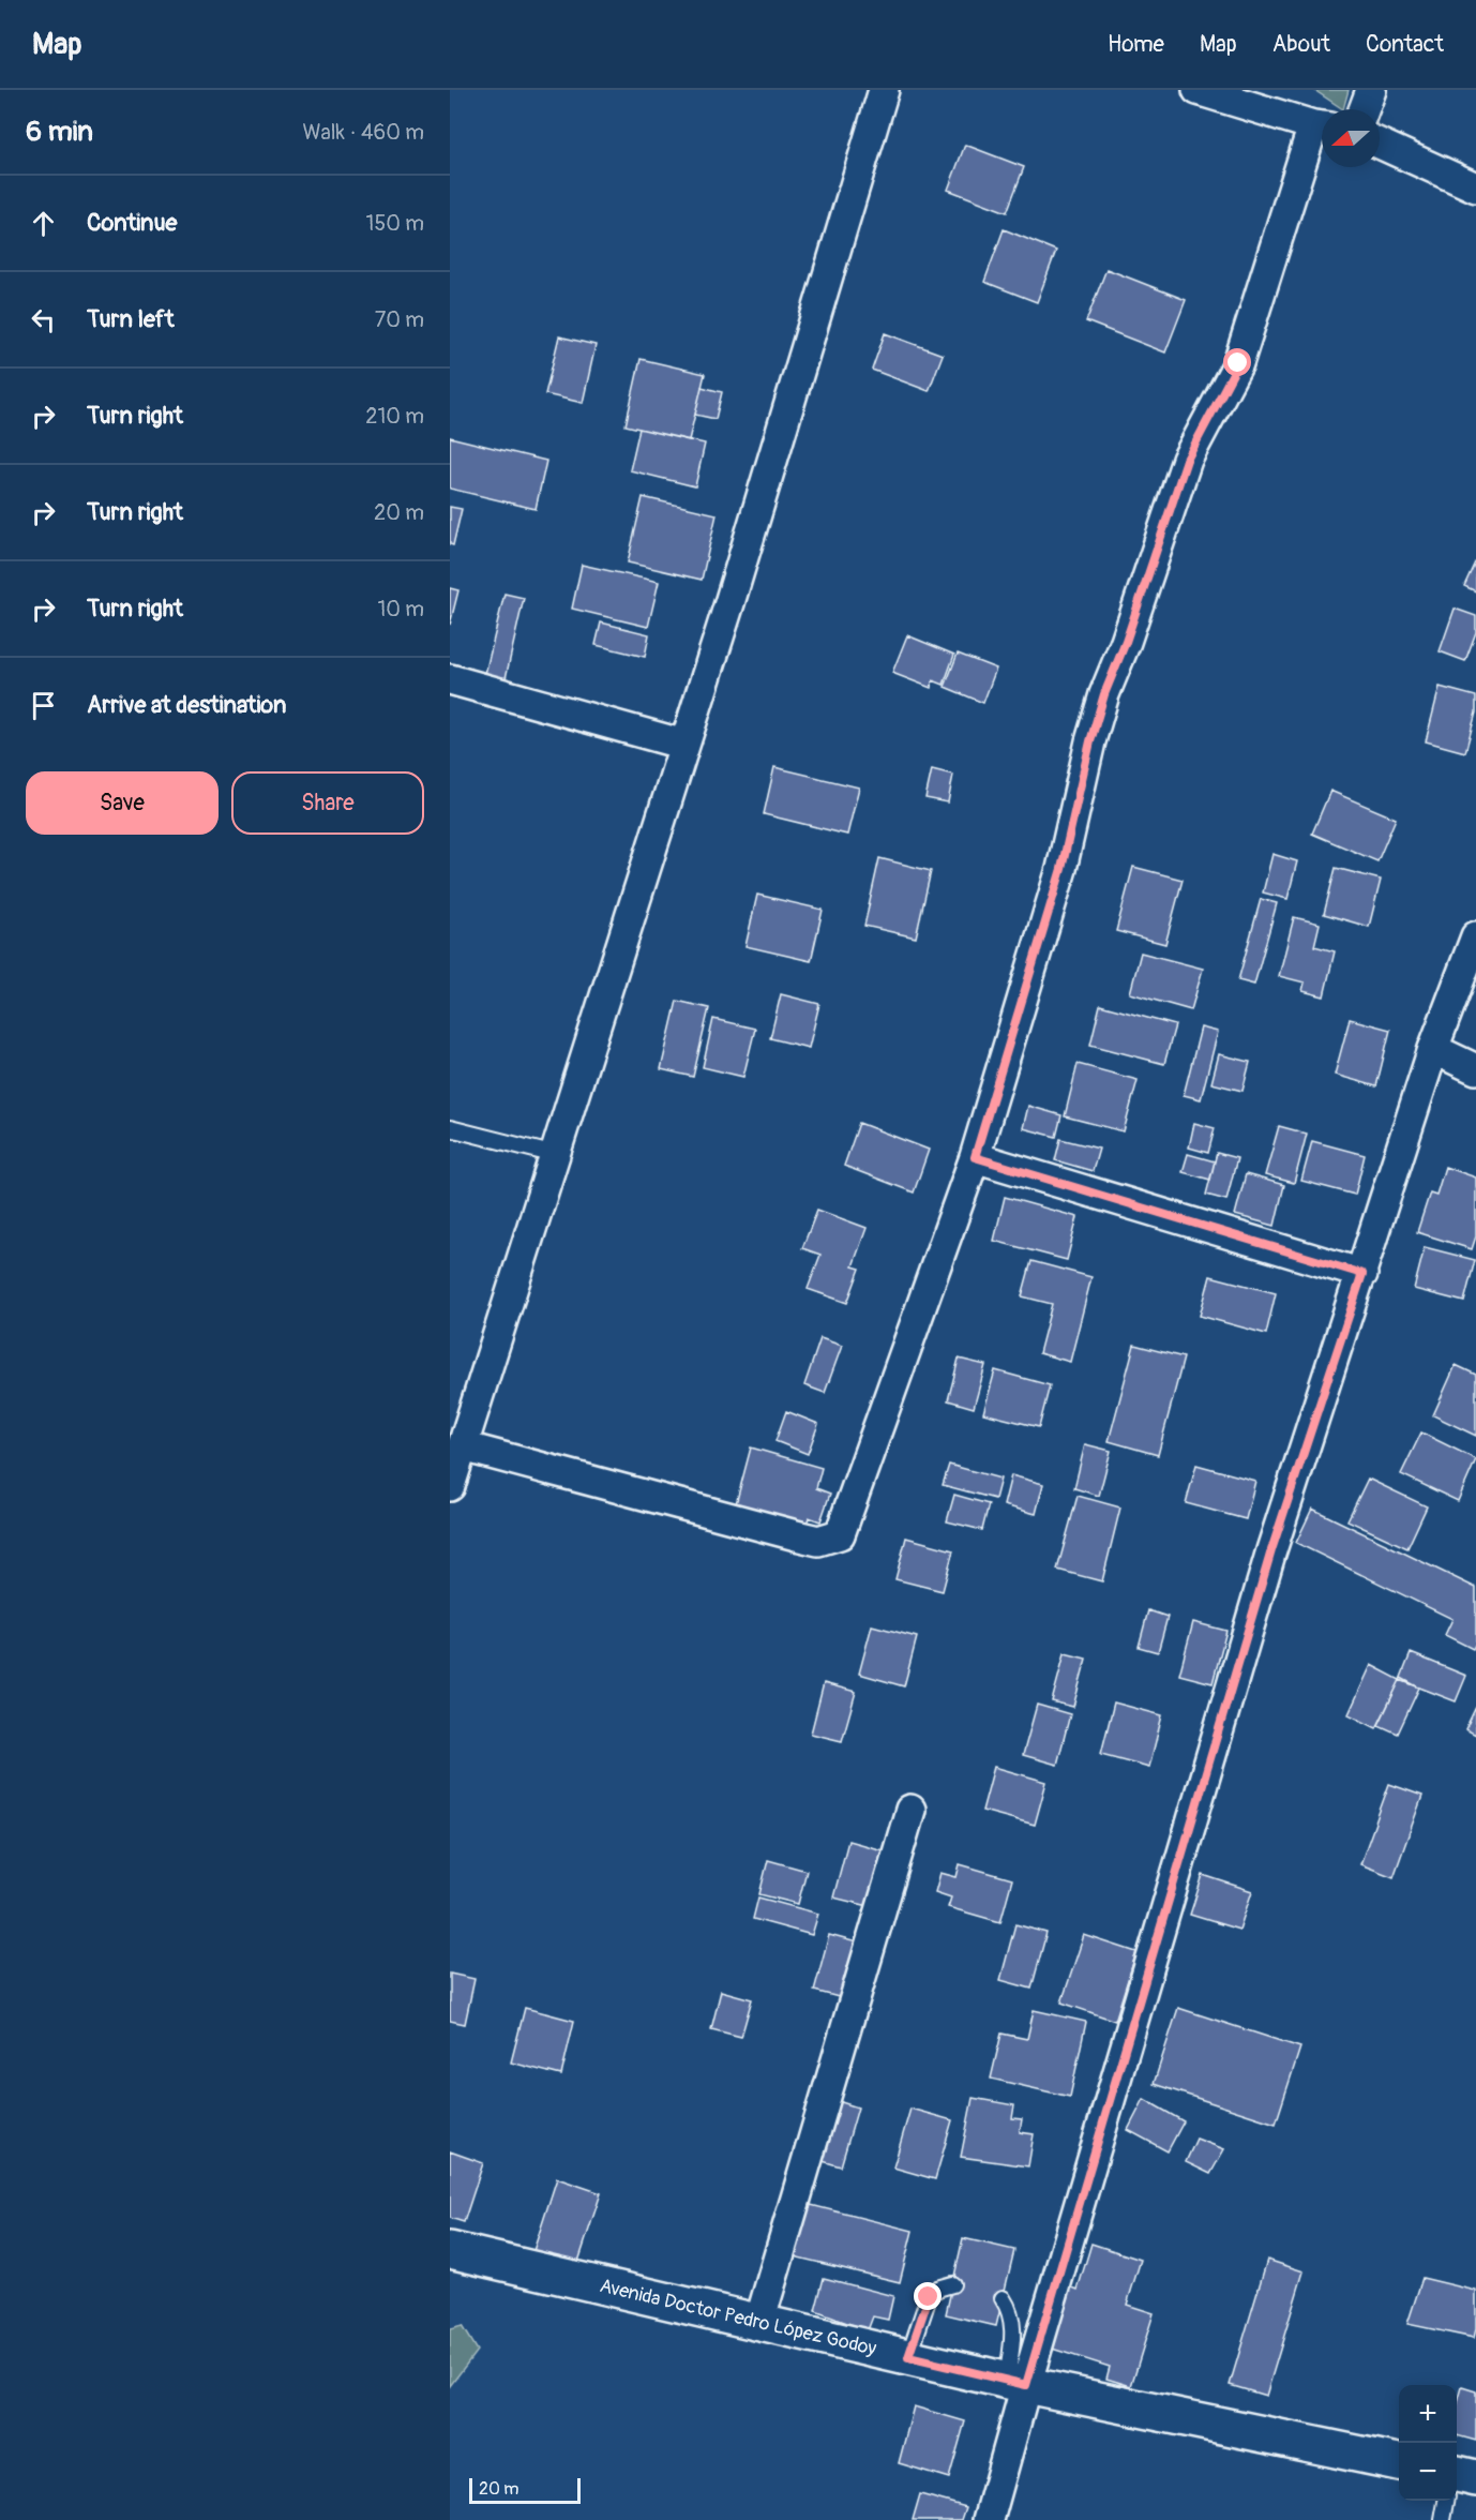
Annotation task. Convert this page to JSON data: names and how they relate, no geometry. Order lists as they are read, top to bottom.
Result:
{
  "streets": {
    "main road": ["Avenida Doctor Pedro López Godoy"]
  },
  "scale_bar": "20 m",
  "north": "left",
  "page": {
    "header": "Map",
    "nav": [
      "Home",
      "Map",
      "About",
      "Contact"
    ],
    "heading": ["6 min", "Walk · 460 m"],
    "list": [
      ["Continue", "150 m"],
      ["Turn left", "70 m"],
      ["Turn right", "210 m"],
      ["Turn right", "20 m"],
      ["Turn right", "10 m"],
      "Arrive at destination"
    ],
    "buttons": ["Save", "Share"],
    "map_buttons": ["+", "−"],
    "scale": "20 m"
  }
}
